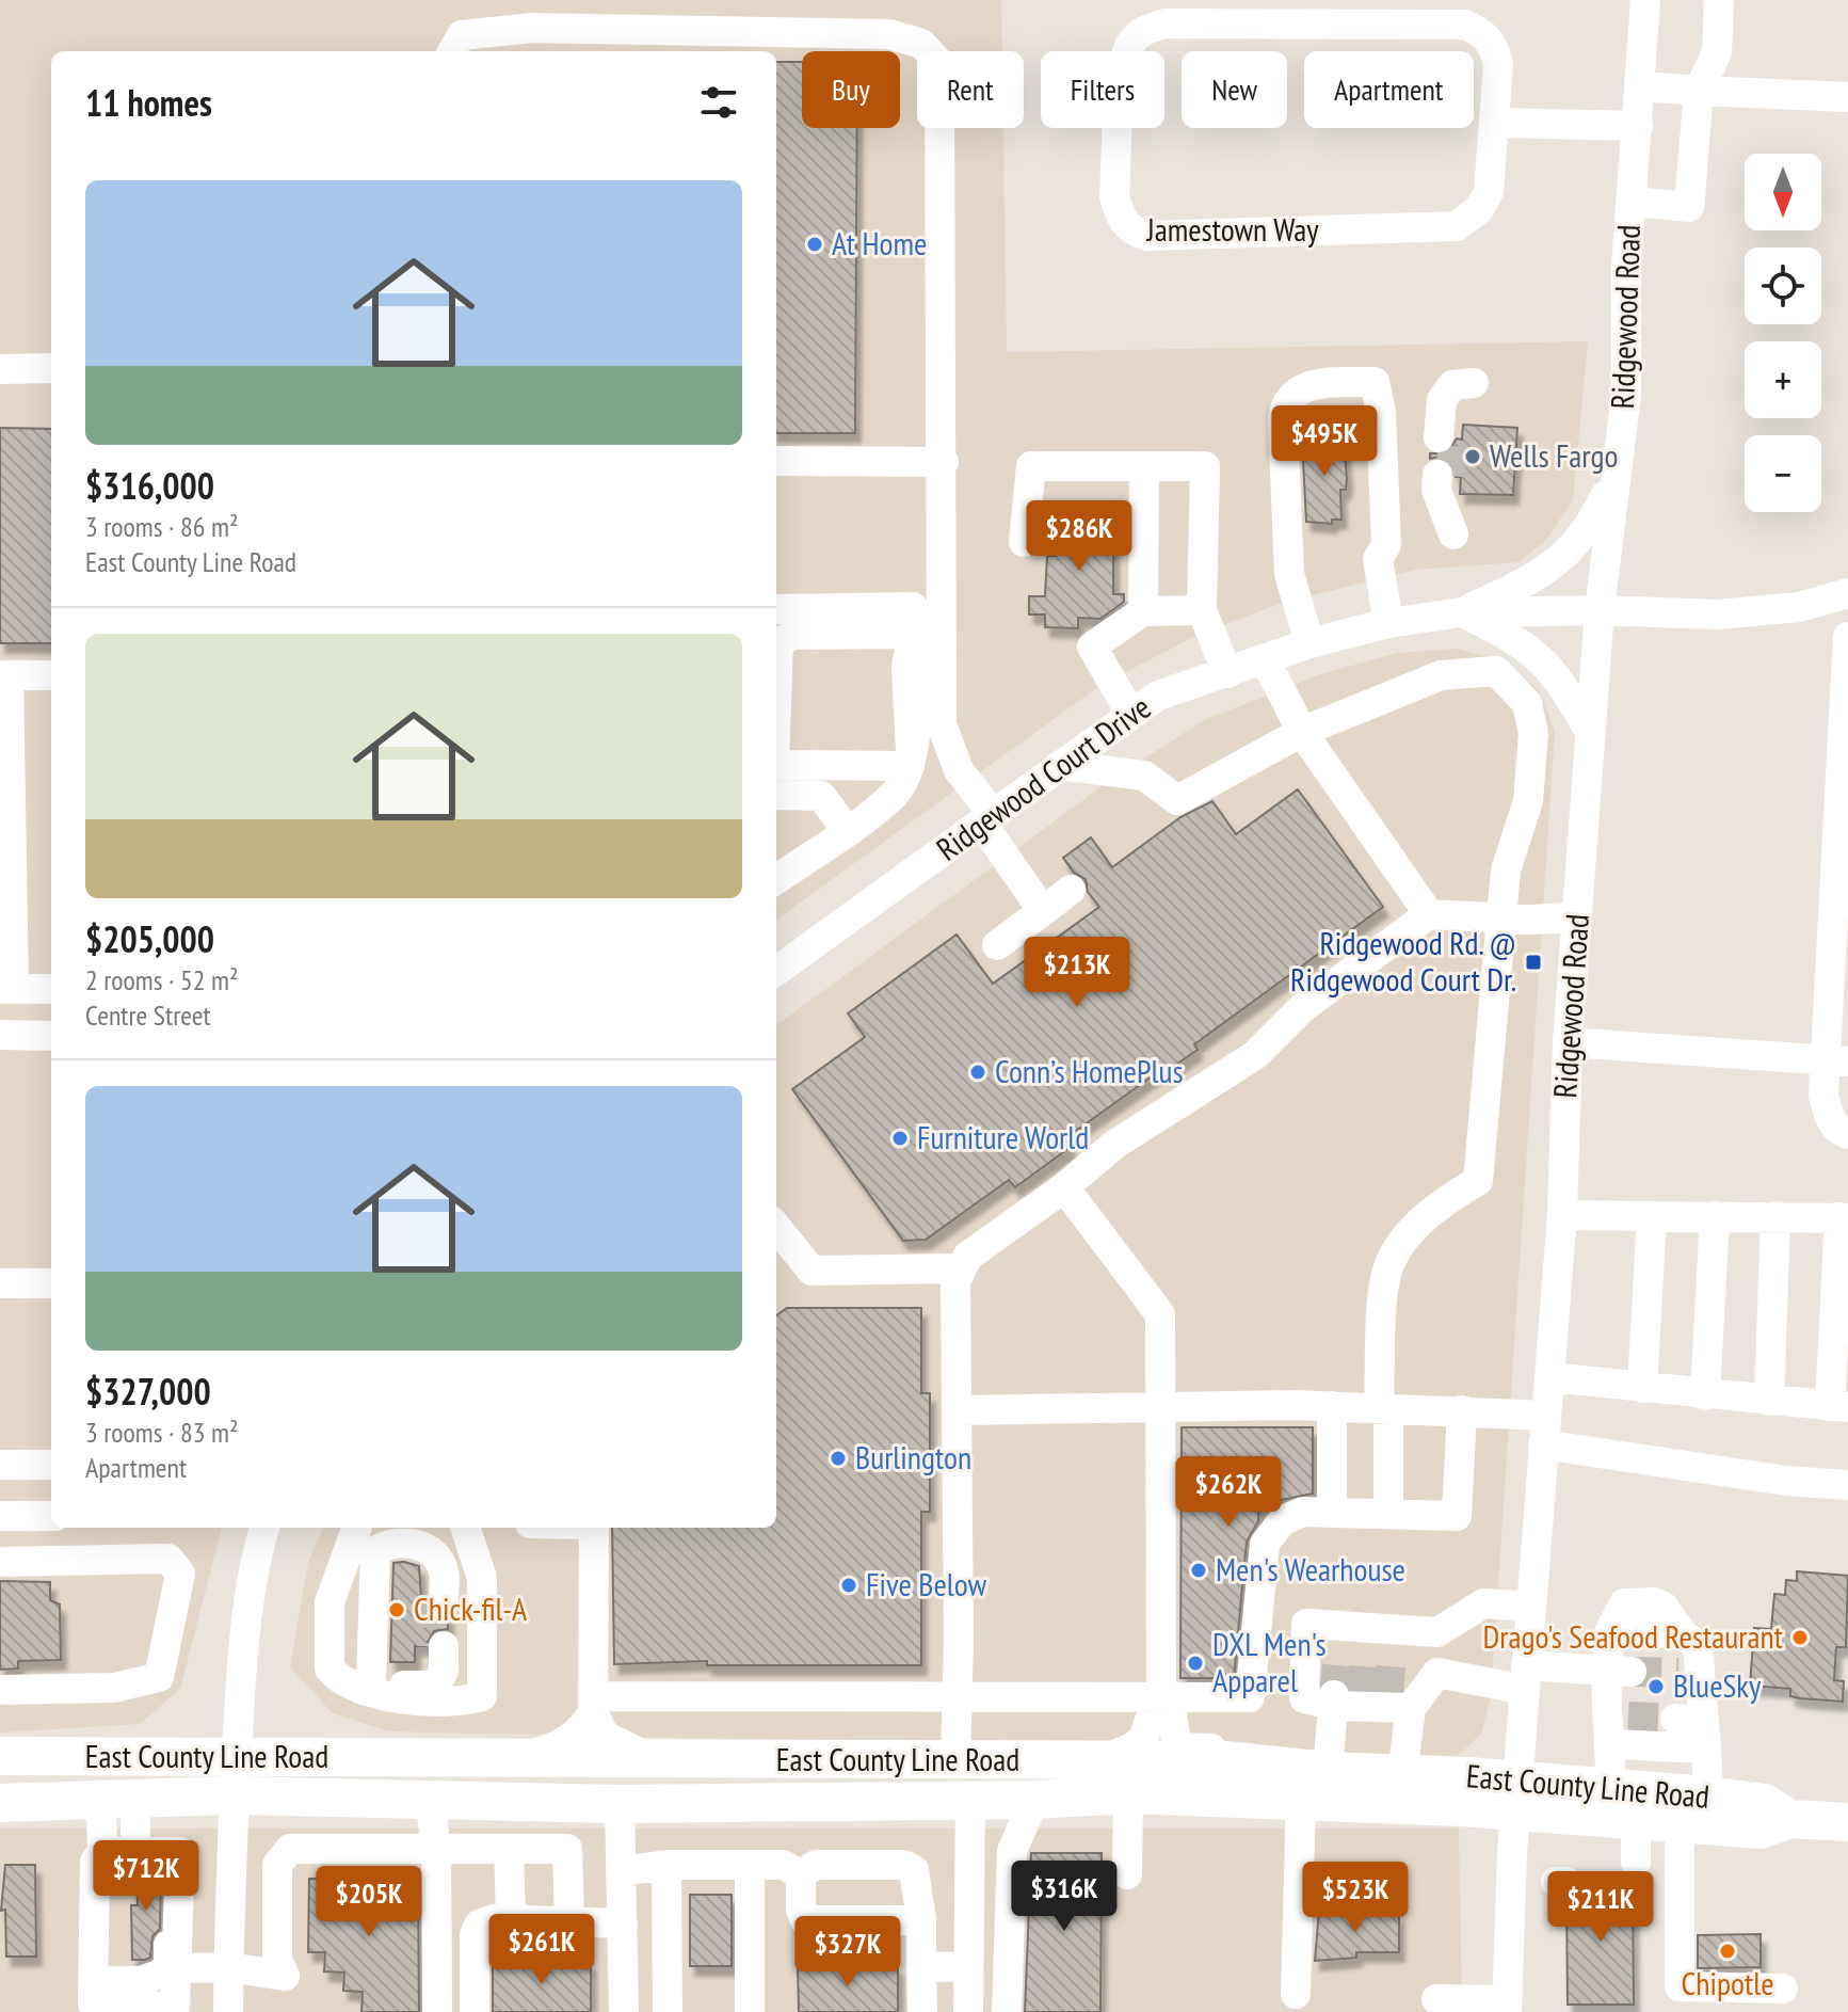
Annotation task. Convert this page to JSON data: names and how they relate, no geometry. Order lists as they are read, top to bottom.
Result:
{
  "streets": {
    "main road": ["East County Line Road"],
    "street": ["Jamestown Way", "Ridgewood Road", "Ridgewood Court Drive"]
  },
  "crossings": [
    ["Ridgewood Road", "Ridgewood Court Drive"],
    ["Ridgewood Road", "East County Line Road"]
  ],
  "places": {
    "other": [
      "At Home",
      "Wells Fargo",
      "Conn’s HomePlus",
      "Furniture World",
      "Burlington",
      "Men's Wearhouse",
      "Five Below",
      "Chick-fil-A",
      "Drago's Seafood Restaurant",
      "DXL Men's Apparel",
      "BlueSky",
      "Chipotle"
    ],
    "transit": ["Ridgewood Rd. @ Ridgewood Court Dr."]
  },
  "north": "bottom",
  "page": {
    "chip": [
      "Buy",
      "Rent",
      "Filters",
      "New",
      "Apartment"
    ],
    "heading": "11 homes",
    "map_buttons": ["+", "−"],
    "list": [
      {
        "name": "$316,000",
        "note": "3 rooms · 86 m² · East County Line Road"
      },
      {
        "name": "$205,000",
        "note": "2 rooms · 52 m² · Centre Street"
      },
      {
        "name": "$327,000",
        "note": "3 rooms · 83 m² · Apartment"
      }
    ],
    "price": [
      "$495K",
      "$286K",
      "$213K",
      "$262K",
      "$712K",
      "$316K",
      "$523K",
      "$205K",
      "$211K",
      "$261K",
      "$327K"
    ]
  }
}
